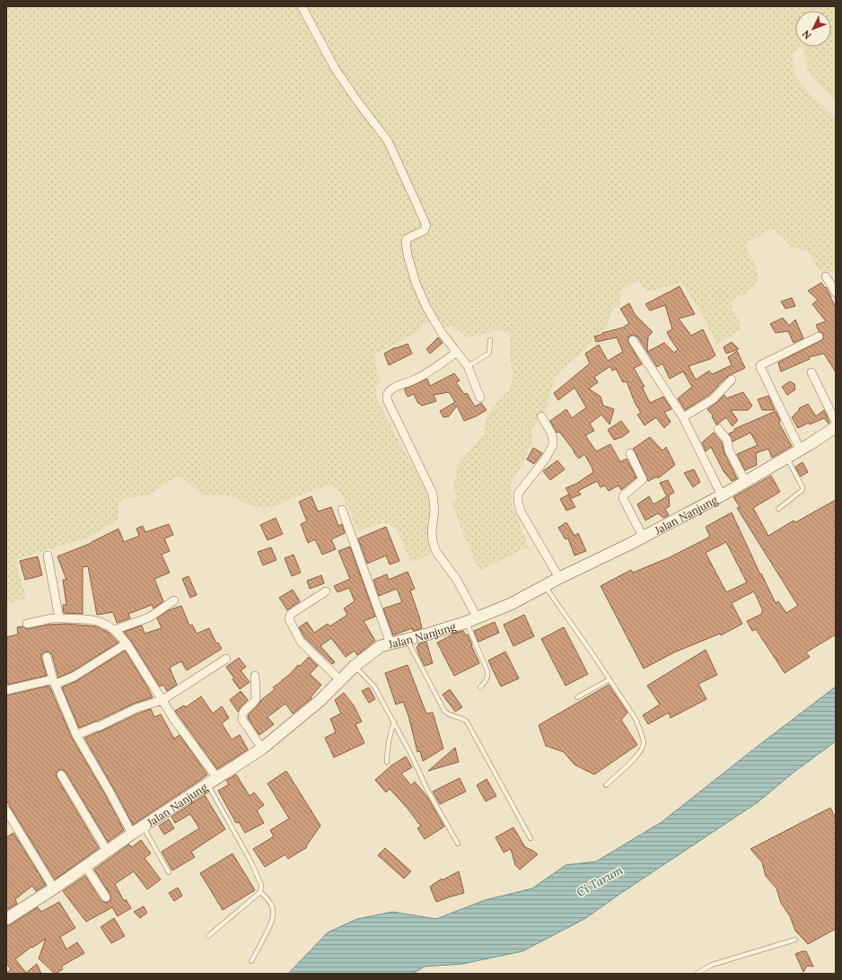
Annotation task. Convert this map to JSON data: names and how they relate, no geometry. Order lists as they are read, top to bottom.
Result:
{
  "streets": {
    "main road": ["Jalan Nanjung"]
  },
  "water": ["Ci Tarum"],
  "north": "bottom left"
}
